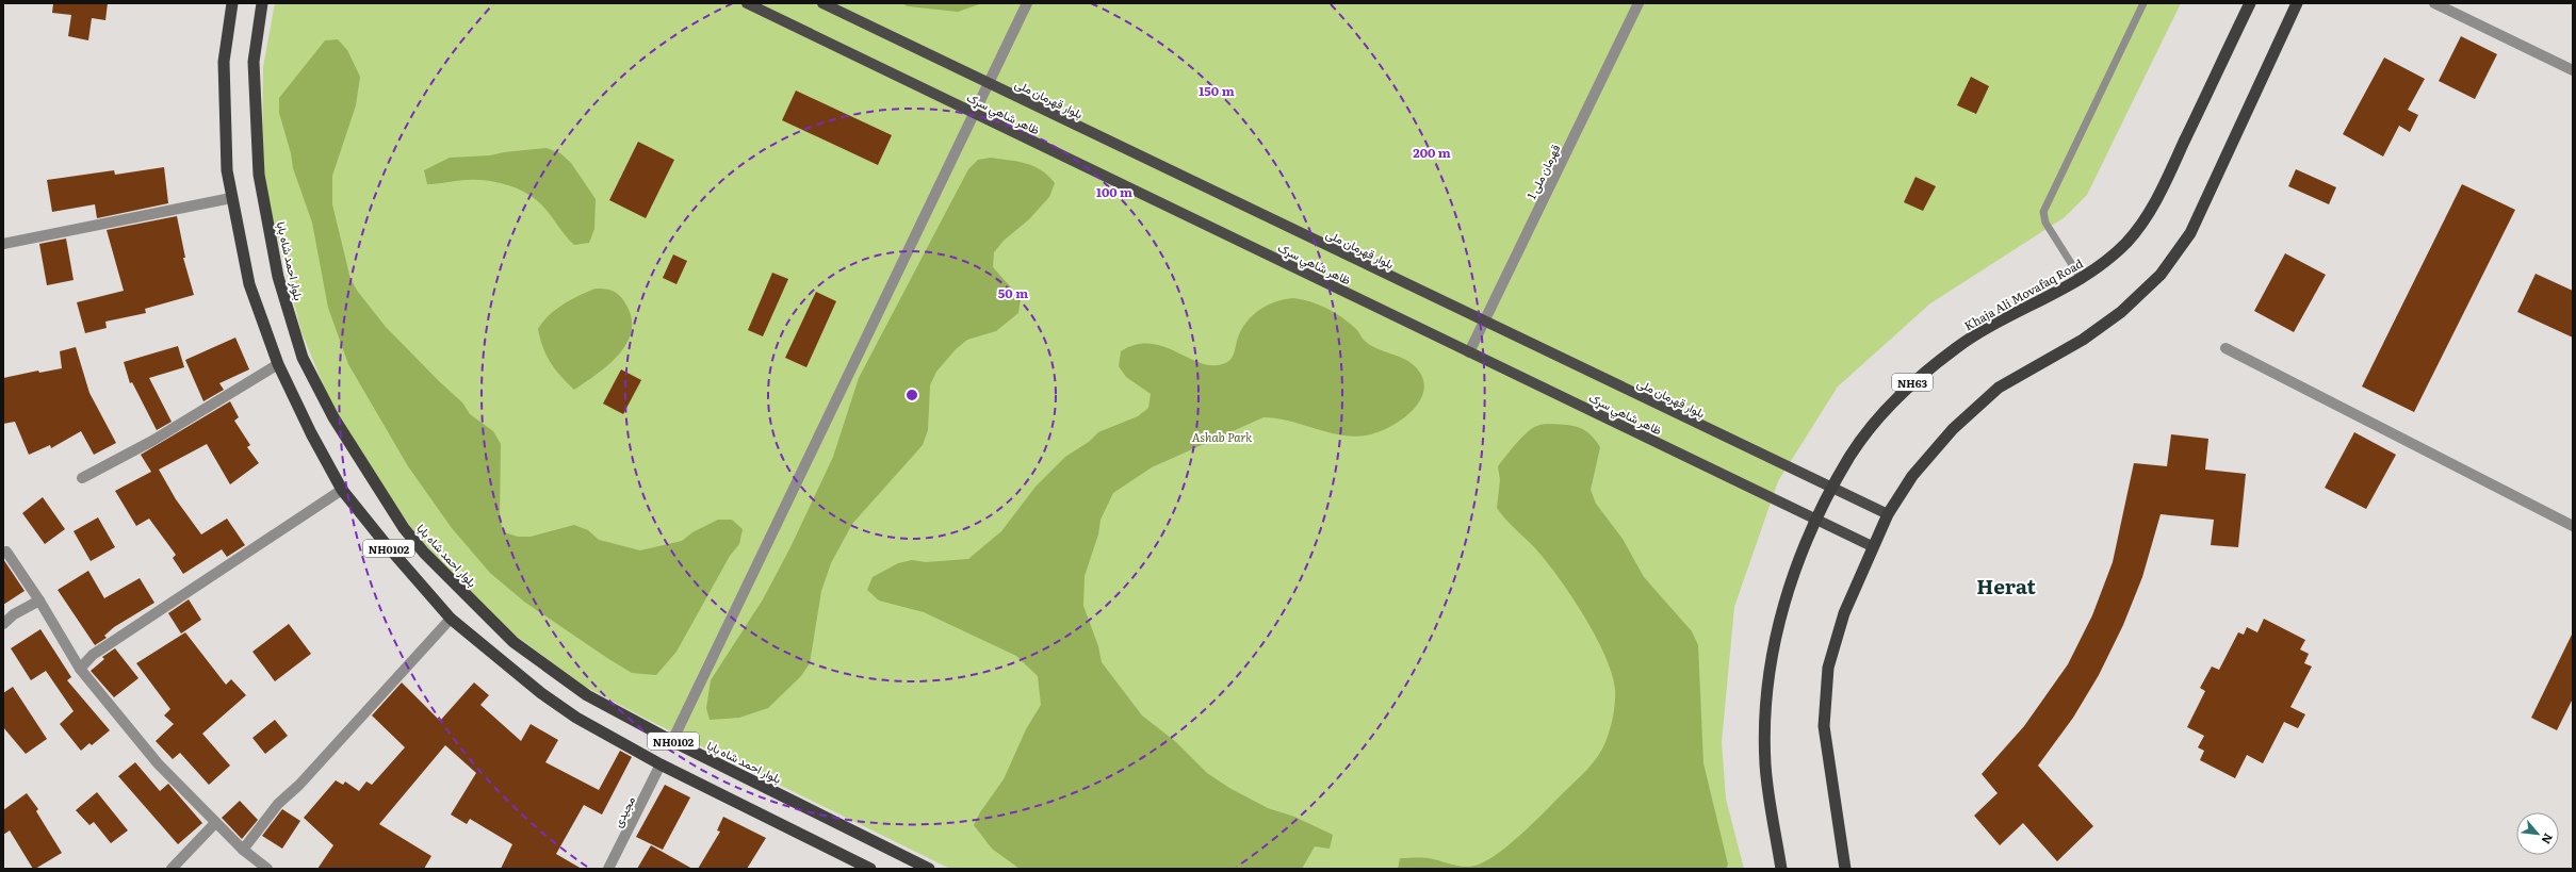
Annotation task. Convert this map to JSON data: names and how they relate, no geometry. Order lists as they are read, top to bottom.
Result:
{
  "streets": {
    "highway": [
      "بلوار احمد شاه بابا",
      "Khaja Ali Movafaq Road",
      "NH63",
      "NH0102"
    ],
    "main road": ["بلوار قهرمان ملی", "ظاهر شاهي سړک"],
    "street": ["قهرمان ملی 1", "مجیدی"]
  },
  "crossings": [
    ["بلوار قهرمان ملی", "قهرمان ملی 1"],
    ["بلوار قهرمان ملی", "Khaja Ali Movafaq Road"],
    ["ظاهر شاهي سړک", "قهرمان ملی 1"],
    ["ظاهر شاهي سړک", "Khaja Ali Movafaq Road"],
    ["NH0102", "مجیدی"]
  ],
  "districts": ["Herat"],
  "parks": ["Ashab Park"],
  "north": "bottom right",
  "rings": [
    "150 m",
    "200 m",
    "100 m",
    "50 m"
  ]
}
